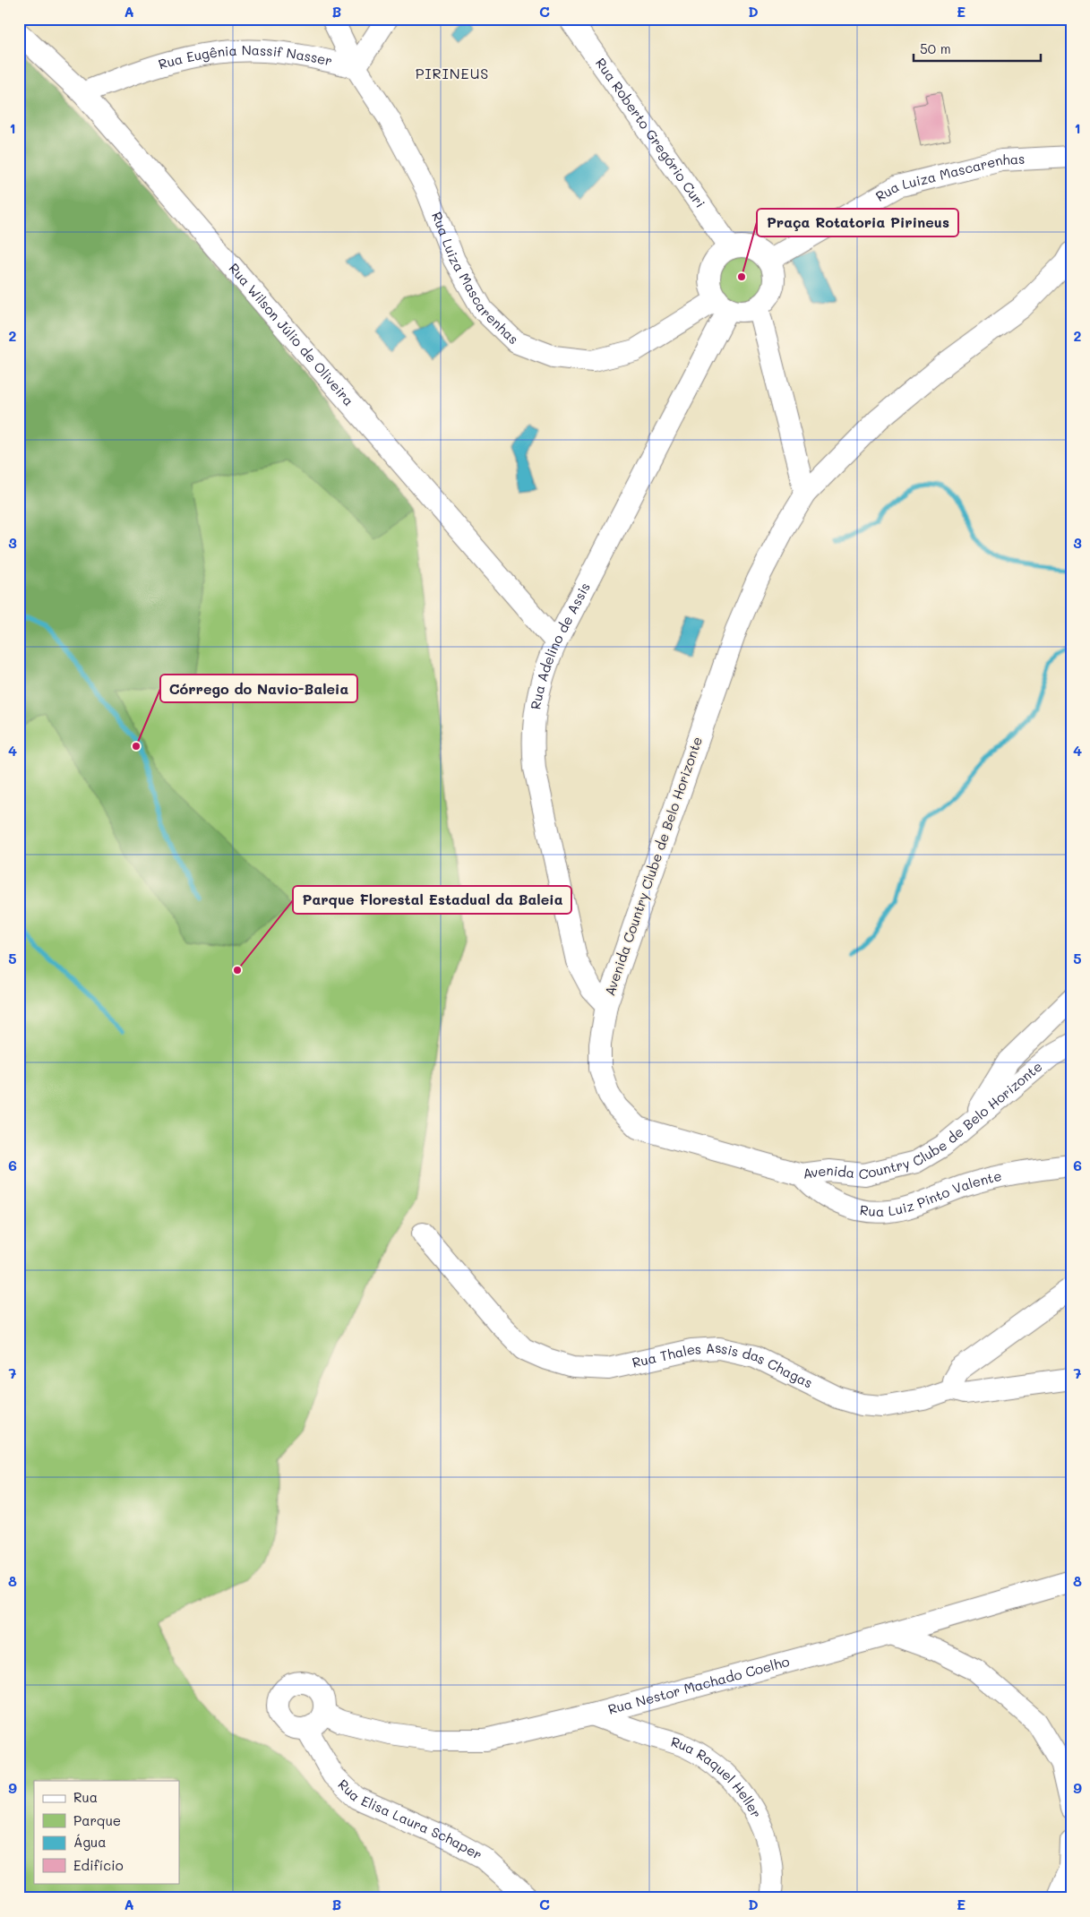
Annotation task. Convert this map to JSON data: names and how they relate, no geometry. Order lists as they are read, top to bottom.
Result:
{
  "streets": {
    "street": [
      "Rua Eugênia Nassif Nasser",
      "Rua Roberto Gregório Curi",
      "Rua Luiza Mascarenhas",
      "Rua Wilson Júlio de Oliveira",
      "Rua Adelino de Assis",
      "Avenida Country Clube de Belo Horizonte",
      "Rua Luiz Pinto Valente",
      "Rua Thales Assis das Chagas",
      "Rua Nestor Machado Coelho",
      "Rua Raquel Heller",
      "Rua Elisa Laura Schaper"
    ]
  },
  "crossings": [
    ["Rua Eugênia Nassif Nasser", "Rua Luiza Mascarenhas"],
    ["Rua Eugênia Nassif Nasser", "Rua Wilson Júlio de Oliveira"],
    ["Rua Roberto Gregório Curi", "Rua Luiza Mascarenhas"],
    ["Rua Roberto Gregório Curi", "Rua Adelino de Assis"],
    ["Rua Luiza Mascarenhas", "Rua Adelino de Assis"],
    ["Rua Wilson Júlio de Oliveira", "Rua Adelino de Assis"],
    ["Rua Adelino de Assis", "Avenida Country Clube de Belo Horizonte"],
    ["Avenida Country Clube de Belo Horizonte", "Rua Luiz Pinto Valente"],
    ["Rua Nestor Machado Coelho", "Rua Raquel Heller"],
    ["Rua Nestor Machado Coelho", "Rua Elisa Laura Schaper"]
  ],
  "districts": ["PIRINEUS"],
  "places": ["Praça Rotatoria Pirineus", "Córrego do Navio-Baleia", "Parque Florestal Estadual da Baleia"],
  "legend": [
    "Rua",
    "Parque",
    "Água",
    "Edifício"
  ],
  "scale_bar": "50 m",
  "grid": {
    "columns": [
      "A",
      "B",
      "C",
      "D",
      "E"
    ],
    "rows": [
      "1",
      "2",
      "3",
      "4",
      "5",
      "6",
      "7",
      "8",
      "9"
    ]
  }
}
